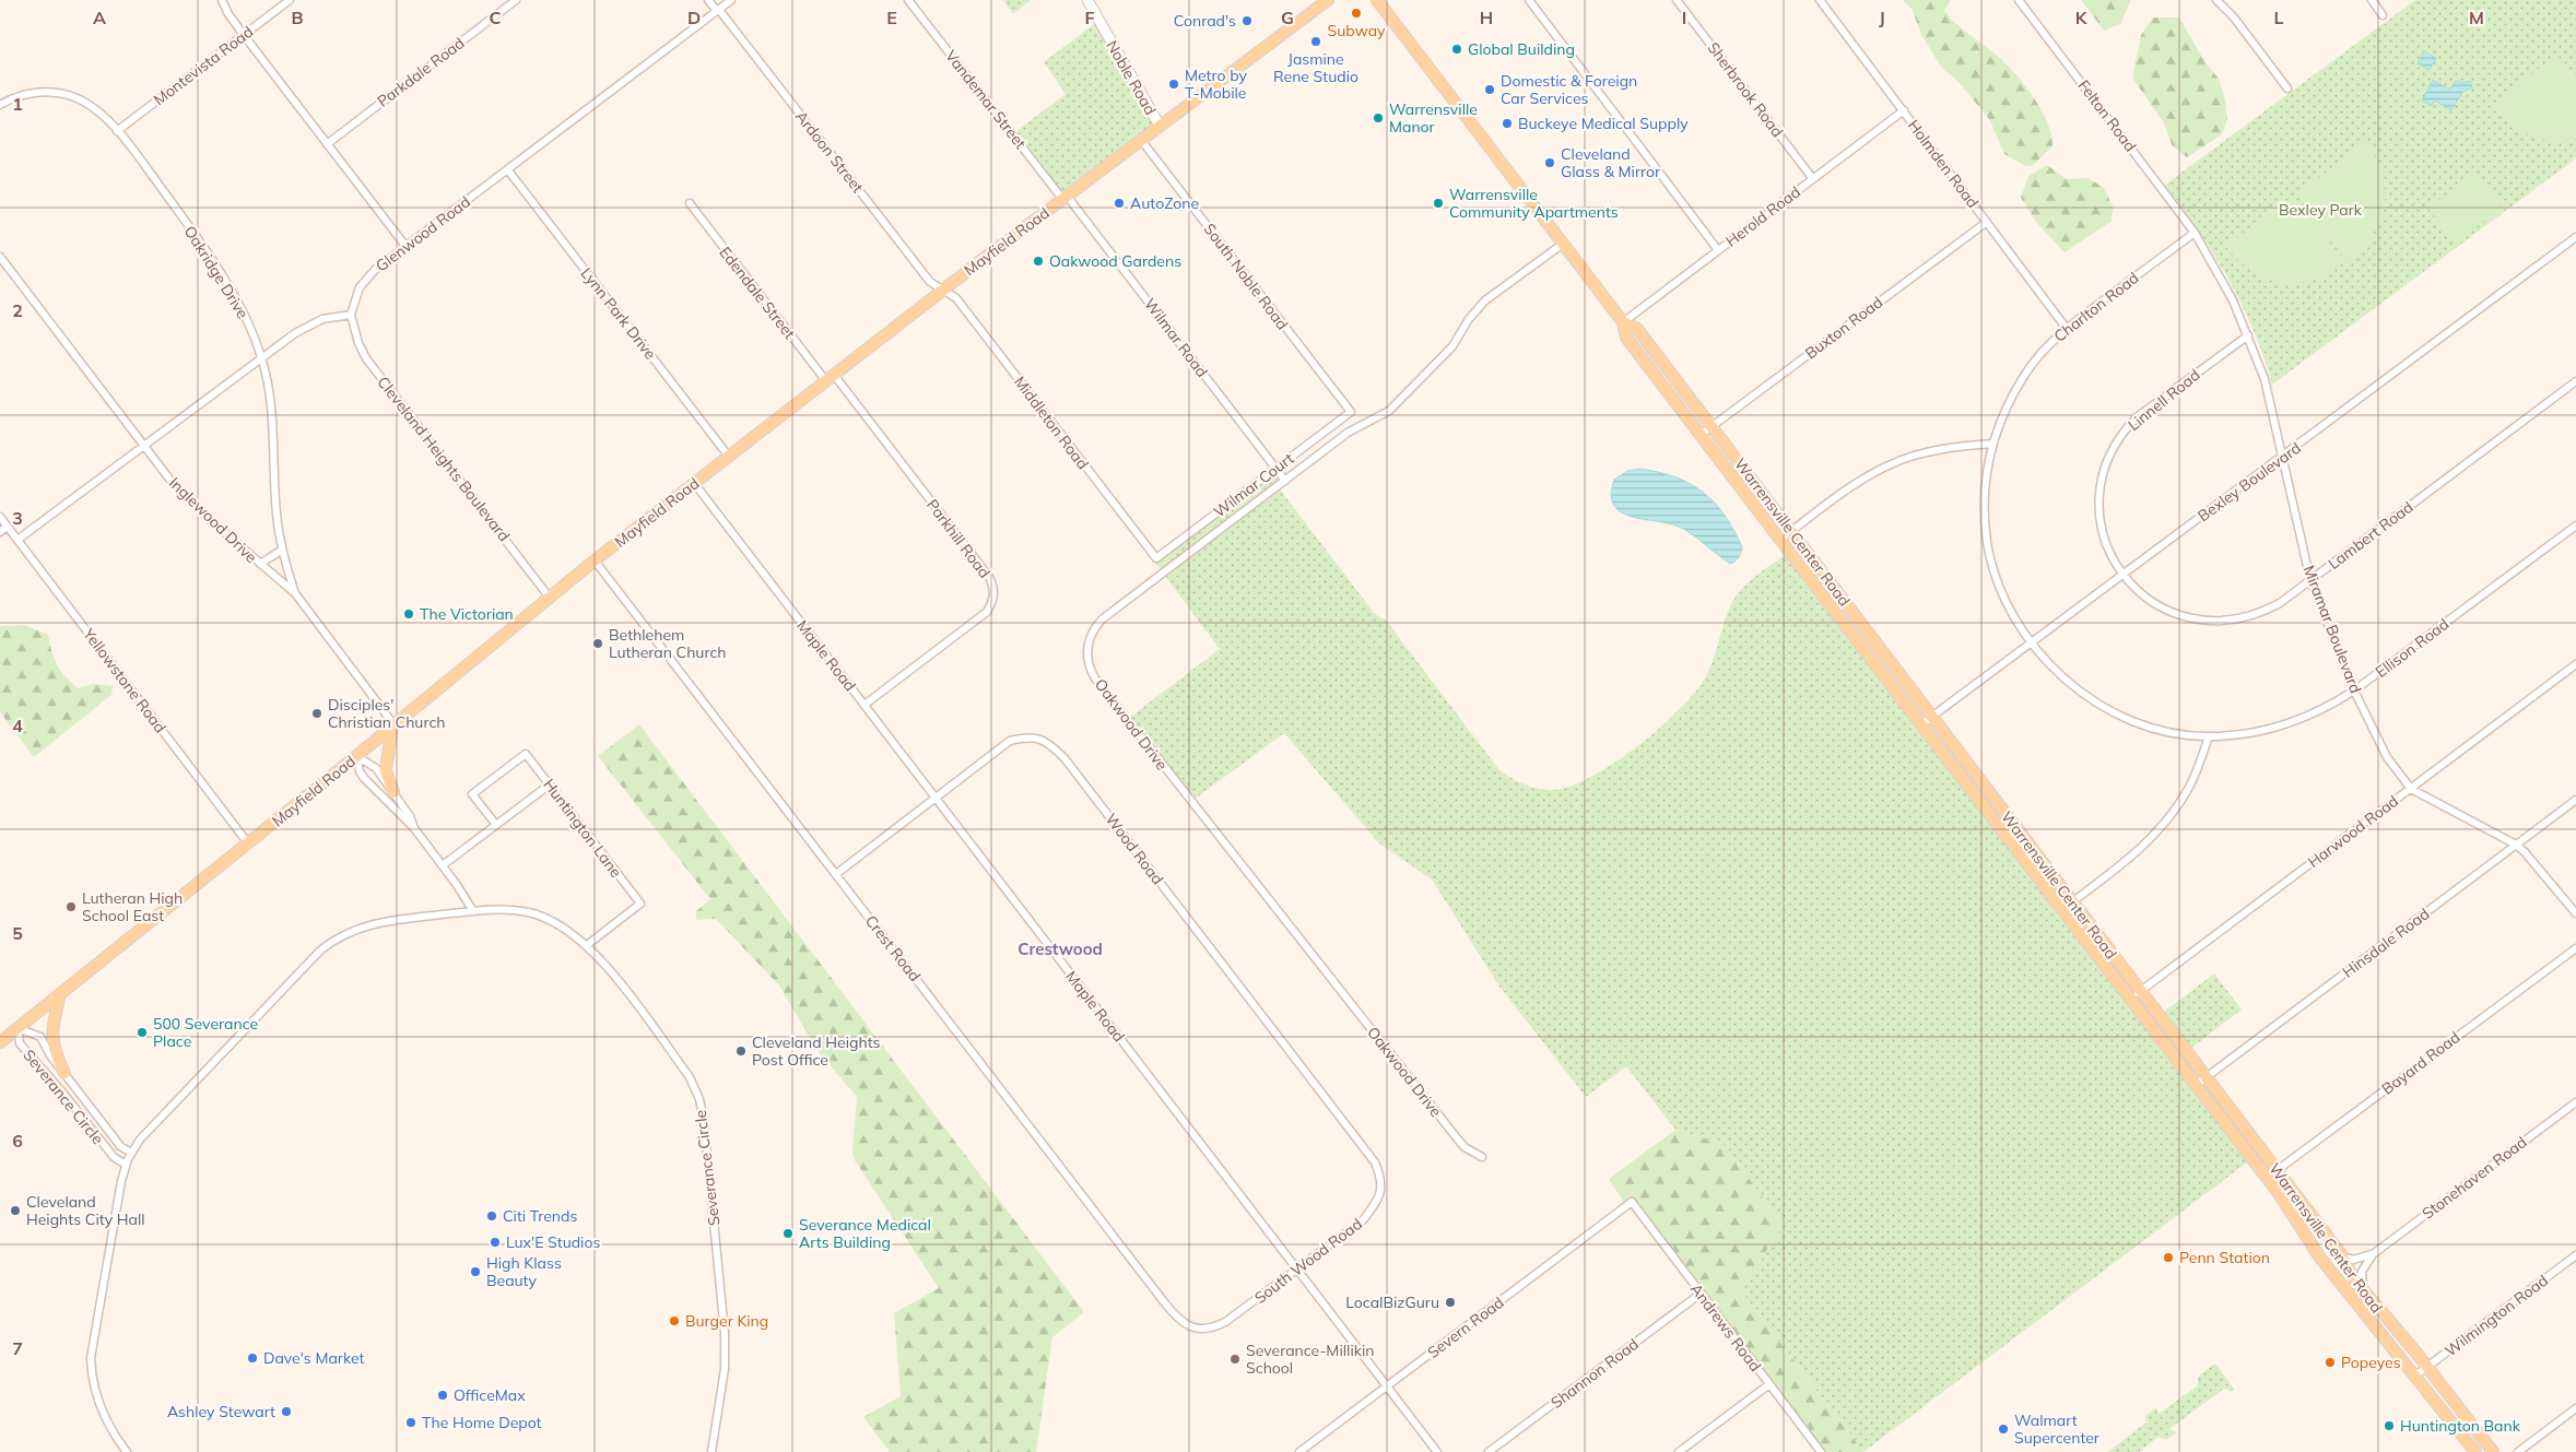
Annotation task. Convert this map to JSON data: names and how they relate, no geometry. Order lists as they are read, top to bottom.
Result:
{
  "streets": {
    "main road": ["Mayfield Road", "Warrensville Center Road"],
    "street": [
      "Montevista Road",
      "Parkdale Road",
      "Noble Road",
      "Sherbrook Road",
      "Vandemar Street",
      "Felton Road",
      "Ardoon Street",
      "Holmden Road",
      "Herold Road",
      "Glenwood Road",
      "Oakridge Drive",
      "South Noble Road",
      "Edendale Street",
      "Charlton Road",
      "Lynn Park Drive",
      "Buxton Road",
      "Wilmar Road",
      "Linnell Road",
      "Middleton Road",
      "Cleveland Heights Boulevard",
      "Bexley Boulevard",
      "Wilmar Court",
      "Inglewood Drive",
      "Lambert Road",
      "Parkhill Road",
      "Miramar Boulevard",
      "Ellison Road",
      "Maple Road",
      "Yellowstone Road",
      "Oakwood Drive",
      "Huntington Lane",
      "Harwood Road",
      "Wood Road",
      "Hinsdale Road",
      "Crest Road",
      "Bayard Road",
      "Severance Circle",
      "Stonehaven Road",
      "South Wood Road",
      "Wilmington Road",
      "Severn Road",
      "Andrews Road",
      "Shannon Road"
    ]
  },
  "crossings": [
    ["Montevista Road", "Oakridge Drive"],
    ["Noble Road", "Mayfield Road"],
    ["Sherbrook Road", "Herold Road"],
    ["Vandemar Street", "Mayfield Road"],
    ["Vandemar Street", "Wilmar Road"],
    ["Felton Road", "Charlton Road"],
    ["Felton Road", "Miramar Boulevard"],
    ["Ardoon Street", "Glenwood Road"],
    ["Ardoon Street", "Mayfield Road"],
    ["Ardoon Street", "Middleton Road"],
    ["Holmden Road", "Herold Road"],
    ["Holmden Road", "Charlton Road"],
    ["Holmden Road", "Buxton Road"],
    ["Herold Road", "Warrensville Center Road"],
    ["Glenwood Road", "Lynn Park Drive"],
    ["Glenwood Road", "Cleveland Heights Boulevard"],
    ["Mayfield Road", "South Noble Road"],
    ["Mayfield Road", "Edendale Street"],
    ["Mayfield Road", "Lynn Park Drive"],
    ["Mayfield Road", "Wilmar Road"],
    ["Mayfield Road", "Middleton Road"],
    ["Mayfield Road", "Cleveland Heights Boulevard"],
    ["Mayfield Road", "Inglewood Drive"],
    ["Mayfield Road", "Parkhill Road"],
    ["Mayfield Road", "Maple Road"],
    ["Mayfield Road", "Yellowstone Road"],
    ["Mayfield Road", "Crest Road"],
    ["Mayfield Road", "Severance Circle"],
    ["Oakridge Drive", "Inglewood Drive"],
    ["South Noble Road", "Wilmar Court"],
    ["Edendale Street", "Parkhill Road"],
    ["Charlton Road", "Bexley Boulevard"],
    ["Charlton Road", "Miramar Boulevard"],
    ["Charlton Road", "Ellison Road"],
    ["Buxton Road", "Warrensville Center Road"],
    ["Wilmar Road", "Wilmar Court"],
    ["Wilmar Road", "Oakwood Drive"],
    ["Linnell Road", "Bexley Boulevard"],
    ["Linnell Road", "Lambert Road"],
    ["Linnell Road", "Miramar Boulevard"],
    ["Middleton Road", "Wilmar Court"],
    ["Bexley Boulevard", "Warrensville Center Road"],
    ["Bexley Boulevard", "Lambert Road"],
    ["Bexley Boulevard", "Miramar Boulevard"],
    ["Bexley Boulevard", "Ellison Road"],
    ["Warrensville Center Road", "Oakwood Drive"],
    ["Warrensville Center Road", "Harwood Road"],
    ["Warrensville Center Road", "Hinsdale Road"],
    ["Warrensville Center Road", "Bayard Road"],
    ["Warrensville Center Road", "Wilmington Road"],
    ["Lambert Road", "Miramar Boulevard"],
    ["Parkhill Road", "Maple Road"],
    ["Miramar Boulevard", "Ellison Road"],
    ["Miramar Boulevard", "Harwood Road"],
    ["Miramar Boulevard", "Hinsdale Road"],
    ["Maple Road", "Wood Road"],
    ["Maple Road", "South Wood Road"],
    ["Maple Road", "Severn Road"],
    ["Huntington Lane", "Severance Circle"],
    ["Wood Road", "Crest Road"],
    ["Wood Road", "South Wood Road"],
    ["Crest Road", "South Wood Road"],
    ["Severn Road", "Andrews Road"],
    ["Andrews Road", "Shannon Road"]
  ],
  "districts": ["Crestwood"],
  "parks": ["Bexley Park"],
  "places": [
    "Subway",
    "Conrad's",
    "Jasmine Rene Studio",
    "Global Building",
    "Metro by T-Mobile",
    "Domestic & Foreign Car Services",
    "Warrensville Manor",
    "Buckeye Medical Supply",
    "Cleveland Glass & Mirror",
    "AutoZone",
    "Warrensville Community Apartments",
    "Oakwood Gardens",
    "The Victorian",
    "Bethlehem Lutheran Church",
    "Disciples' Christian Church",
    "Lutheran High School East",
    "500 Severance Place",
    "Cleveland Heights Post Office",
    "Cleveland Heights City Hall",
    "Citi Trends",
    "Severance Medical Arts Building",
    "Lux'E Studios",
    "Penn Station",
    "High Klass Beauty",
    "LocalBizGuru",
    "Burger King",
    "Dave's Market",
    "Severance-Millikin School",
    "Popeyes",
    "OfficeMax",
    "Ashley Stewart",
    "The Home Depot",
    "Huntington Bank",
    "Walmart Supercenter"
  ],
  "grid": {
    "columns": [
      "A",
      "B",
      "C",
      "D",
      "E",
      "F",
      "G",
      "H",
      "I",
      "J",
      "K",
      "L",
      "M"
    ],
    "rows": [
      "1",
      "2",
      "3",
      "4",
      "5",
      "6",
      "7"
    ]
  }
}
